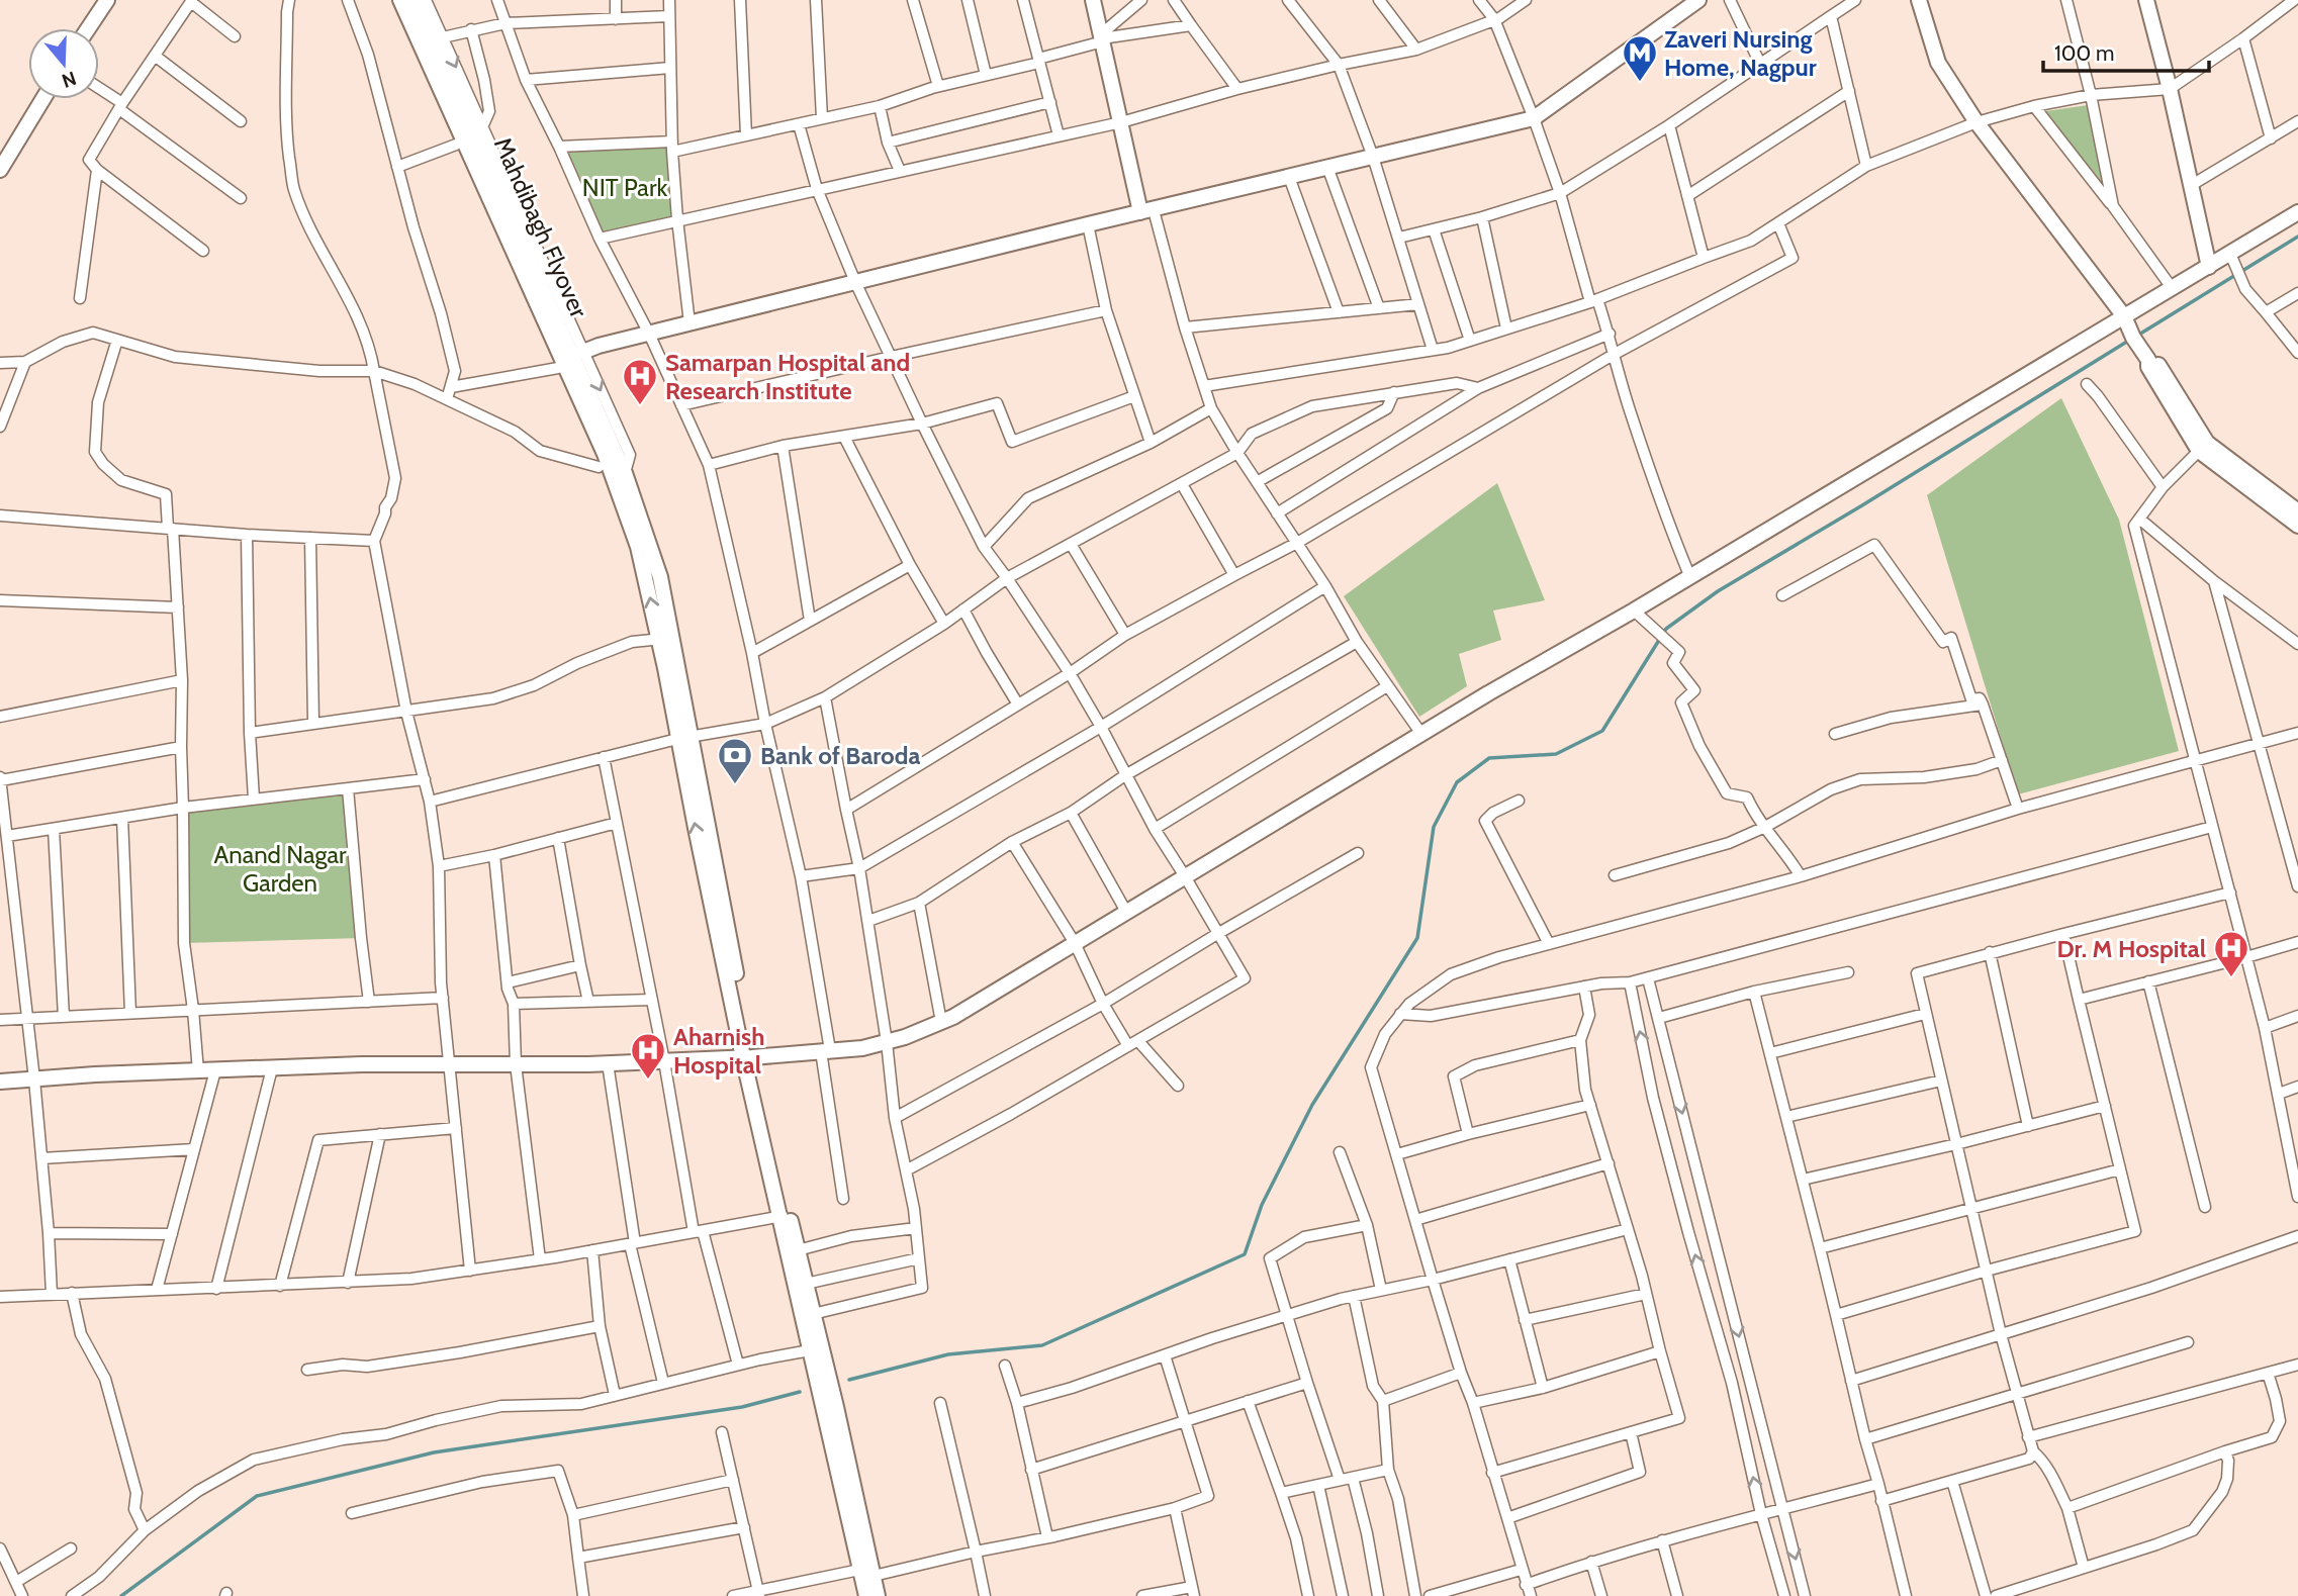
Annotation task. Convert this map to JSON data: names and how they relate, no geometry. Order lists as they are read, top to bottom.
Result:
{
  "streets": {
    "street": ["Mahdibagh Flyover"]
  },
  "parks": ["NIT Park", "Anand Nagar Garden"],
  "places": {
    "metro station": ["Zaveri Nursing Home, Nagpur"],
    "hospital": ["Samarpan Hospital and Research Institute", "Dr. M Hospital", "Aharnish Hospital"],
    "bank": ["Bank of Baroda"]
  },
  "scale_bar": "100 m",
  "north": "bottom"
}
